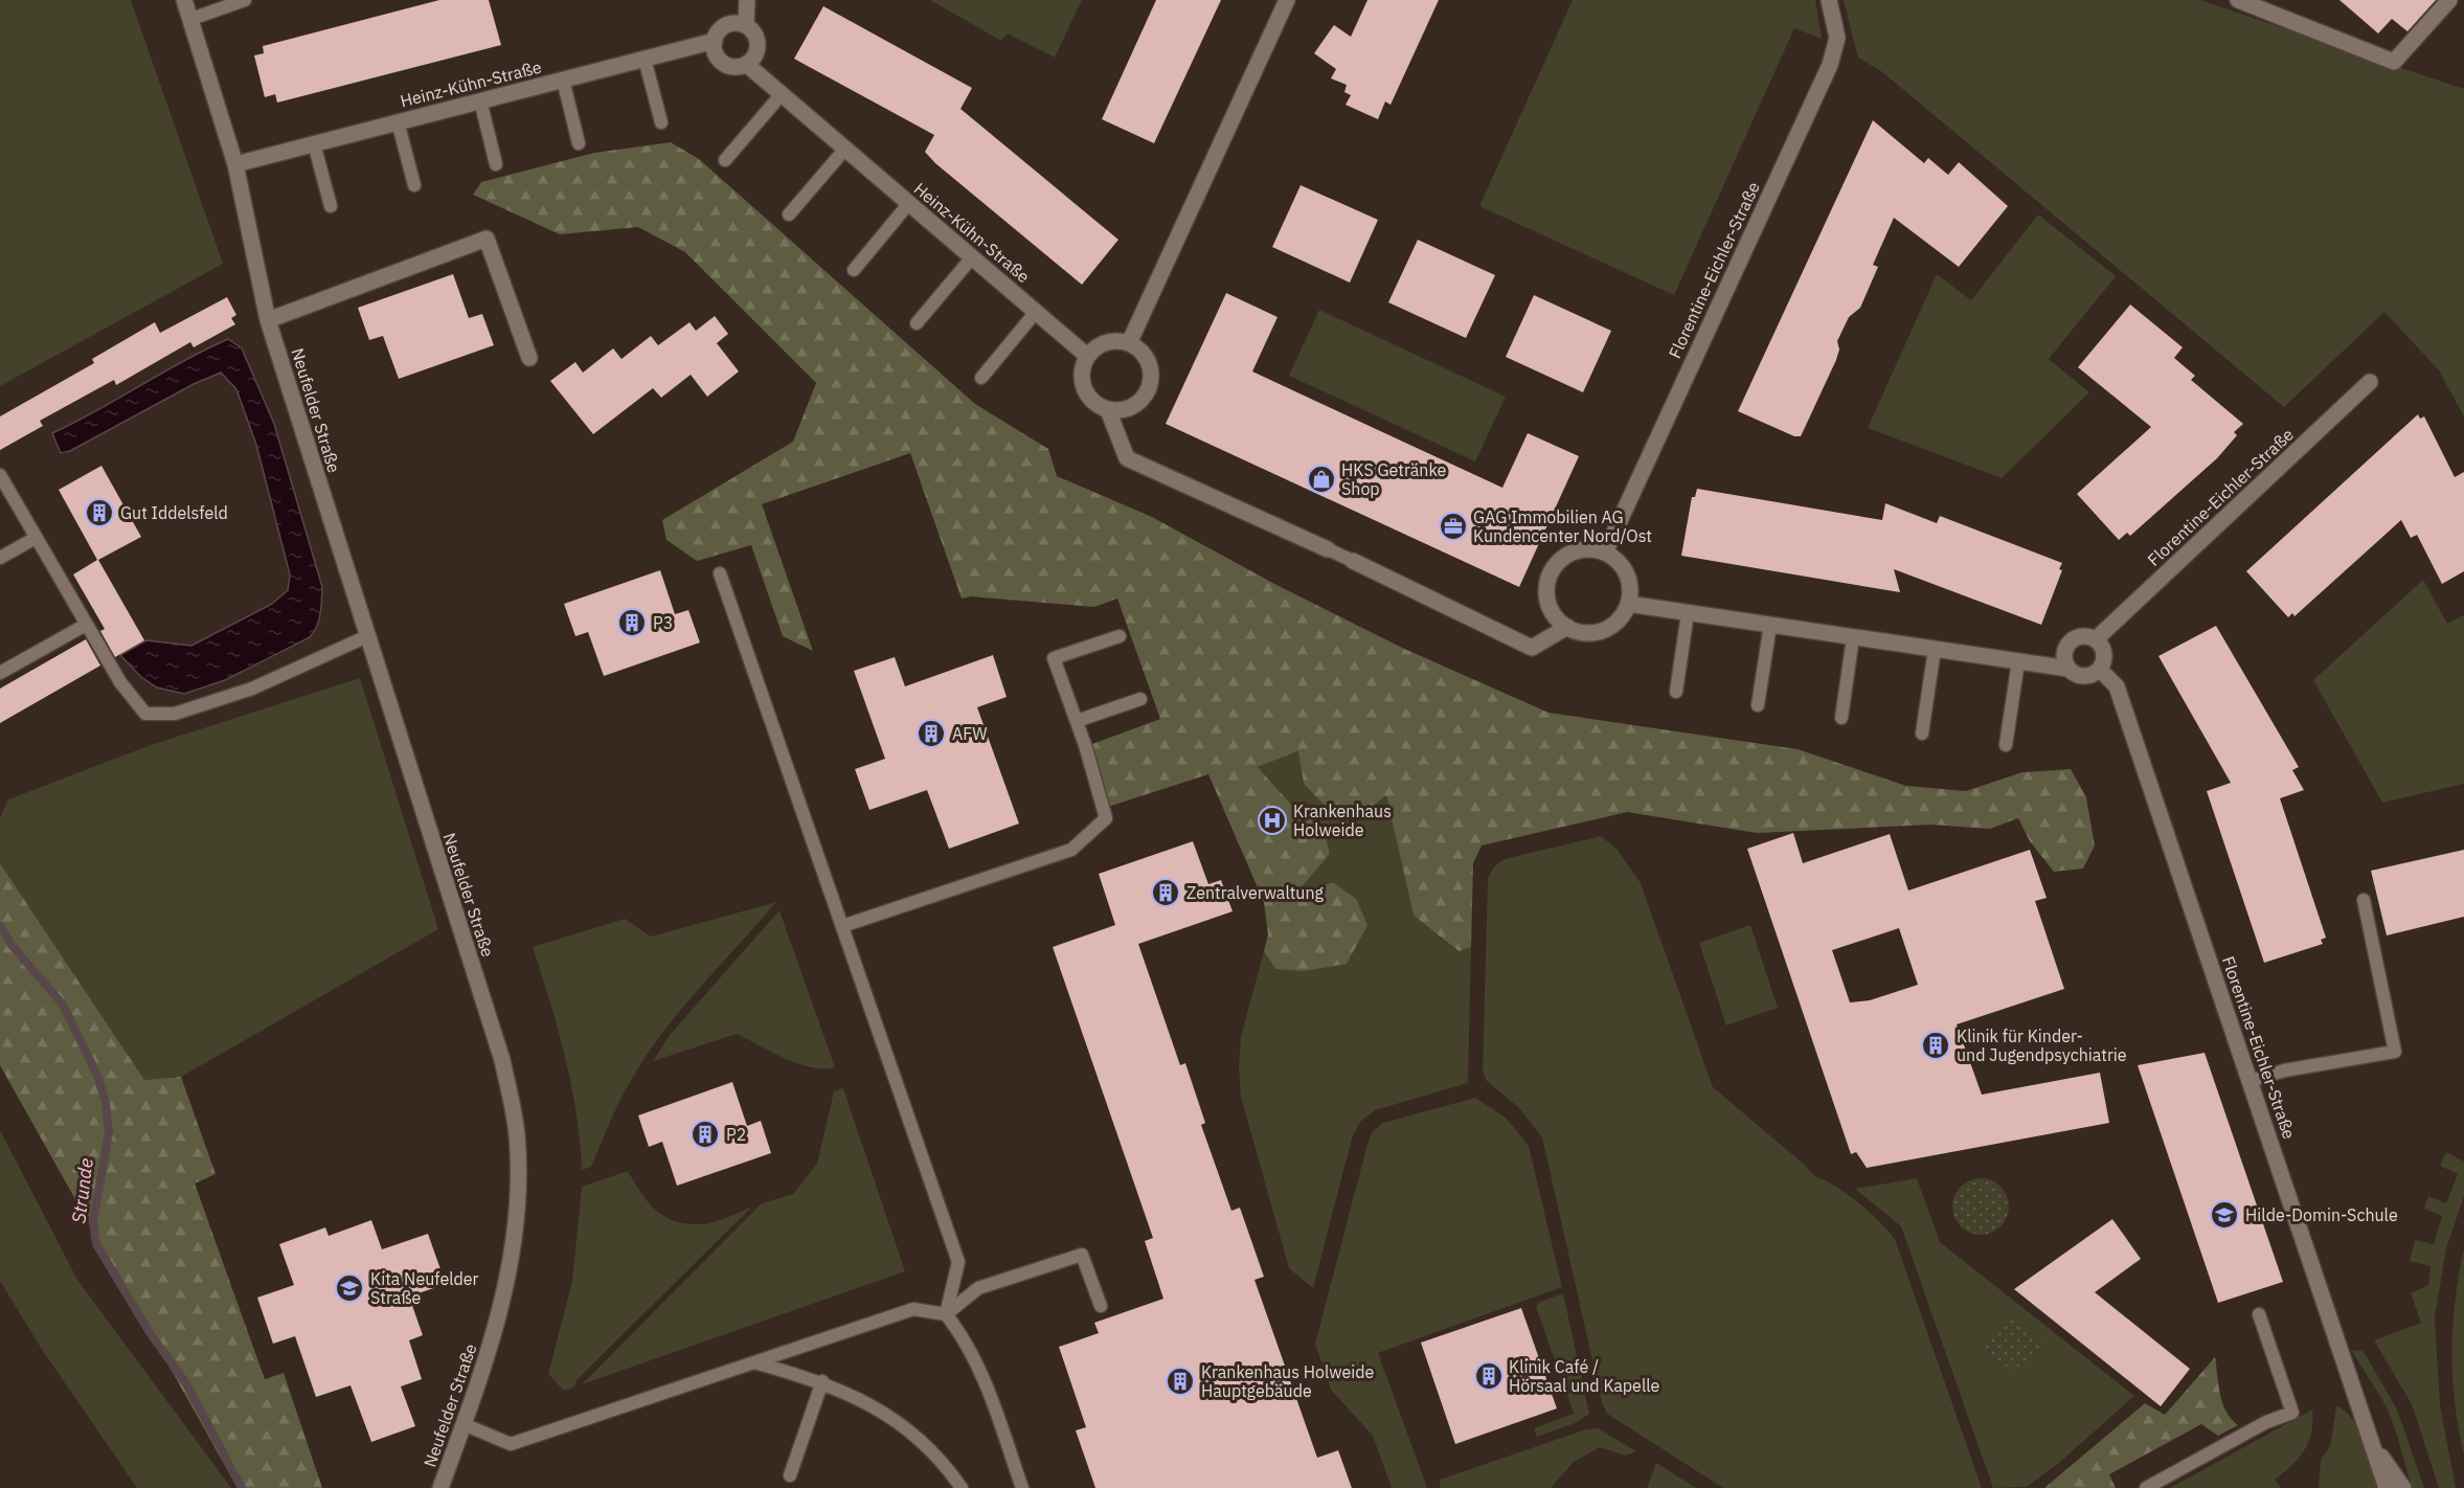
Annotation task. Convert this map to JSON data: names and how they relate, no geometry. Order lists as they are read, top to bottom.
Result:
{
  "streets": {
    "street": ["Heinz-Kühn-Straße", "Florentine-Eichler-Straße", "Neufelder Straße"]
  },
  "crossings": [
    ["Heinz-Kühn-Straße", "Neufelder Straße"]
  ],
  "water": ["Strunde"],
  "places": {
    "shop": ["HKS Getränke Shop"],
    "building": [
      "Gut Iddelsfeld",
      "P3",
      "AFW",
      "Zentralverwaltung",
      "Klinik für Kinder- und Jugendpsychiatrie",
      "P2",
      "Klinik Café / Hörsaal und Kapelle",
      "Krankenhaus Holweide Hauptgebäude"
    ],
    "office": ["GAG Immobilien AG Kundencenter Nord/Ost"],
    "hospital": ["Krankenhaus Holweide"],
    "school or university": ["Hilde-Domin-Schule", "Kita Neufelder Straße"]
  }
}
